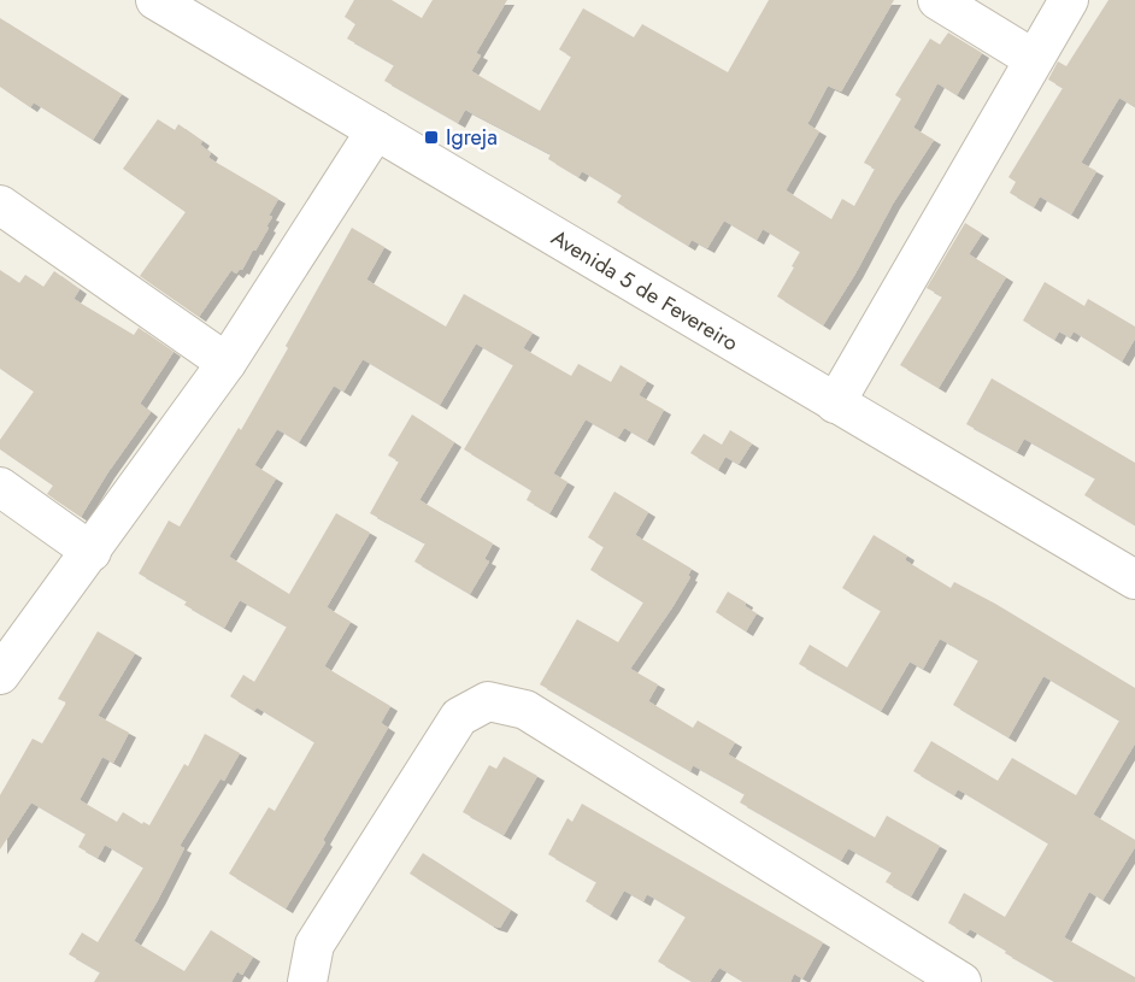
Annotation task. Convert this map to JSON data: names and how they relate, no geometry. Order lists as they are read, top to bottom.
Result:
{
  "streets": {
    "street": ["Avenida 5 de Fevereiro"]
  },
  "places": {
    "transit": ["Igreja"]
  }
}
